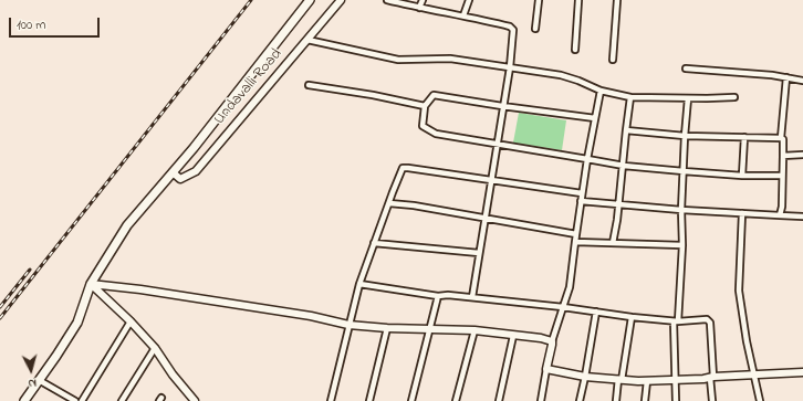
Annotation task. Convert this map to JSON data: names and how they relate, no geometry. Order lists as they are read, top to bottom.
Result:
{
  "streets": {
    "street": ["Undavalli Road"]
  },
  "scale_bar": "100 m",
  "north": "bottom"
}
